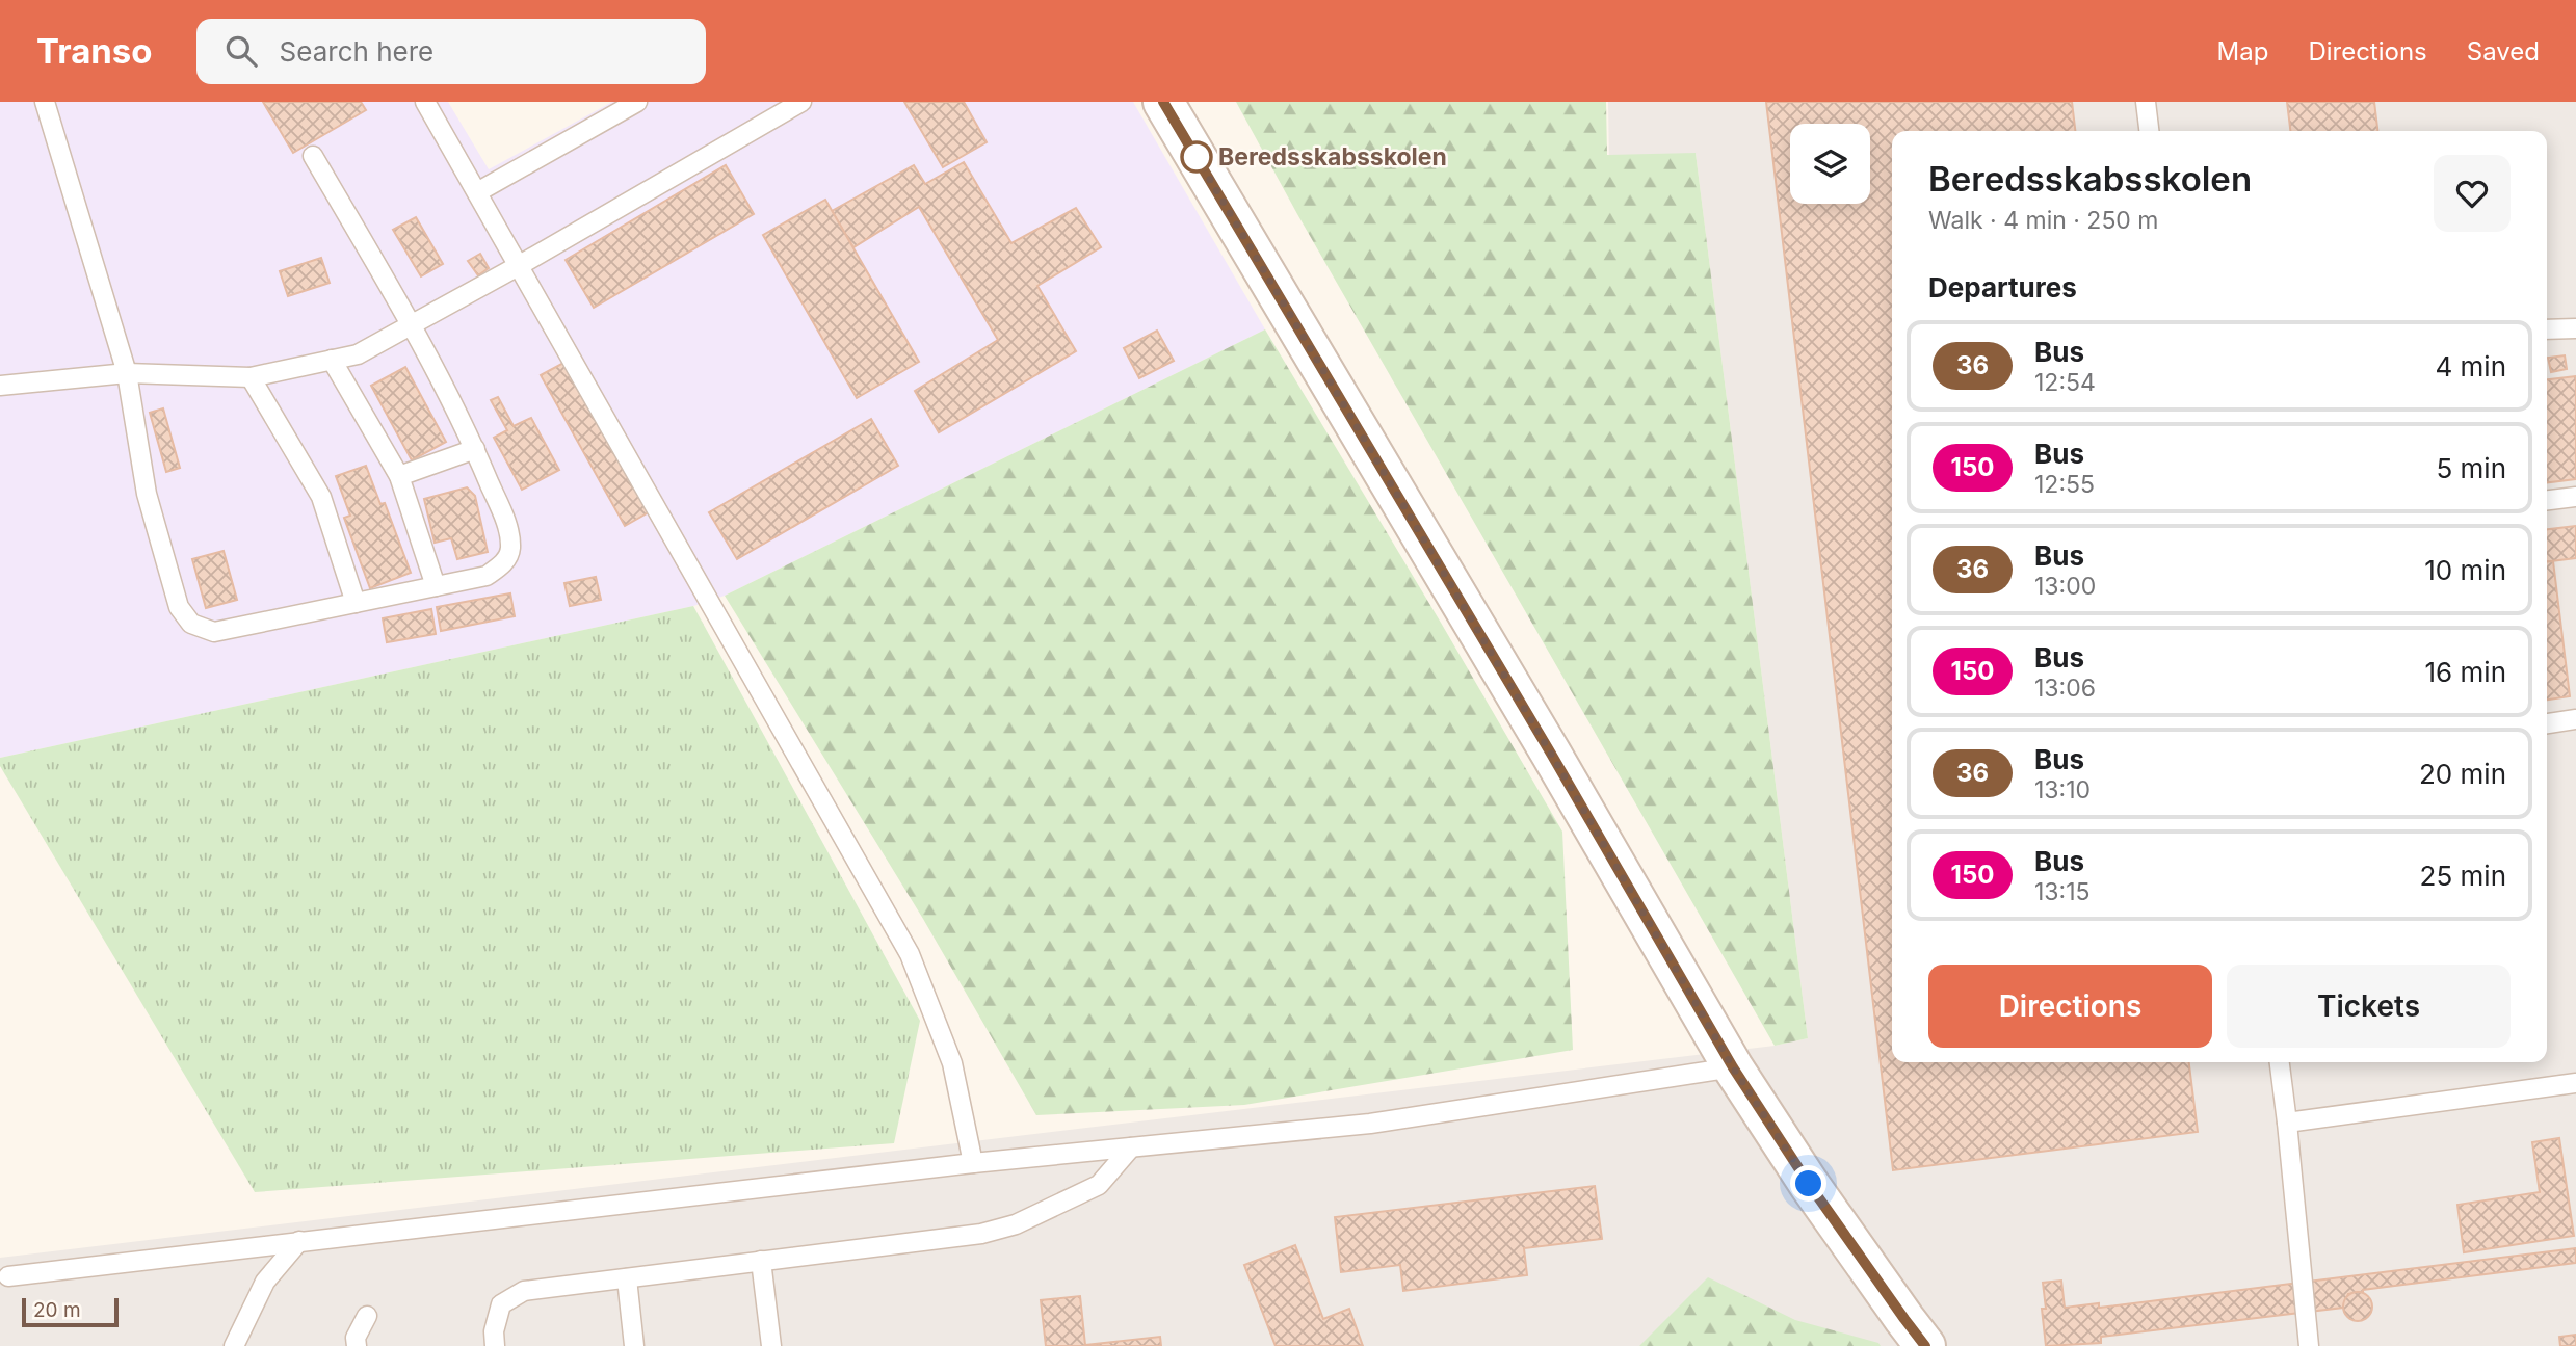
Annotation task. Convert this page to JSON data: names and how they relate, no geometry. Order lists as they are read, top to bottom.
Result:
{
  "places": ["Beredsskabsskolen"],
  "lines": ["bus line 36"],
  "scale_bar": "20 m",
  "page": {
    "header": "Transo",
    "search": "Search here",
    "nav": ["Map", "Directions", "Saved"],
    "heading": [
      ["Beredsskabsskolen", "Walk · 4 min · 250 m"],
      "Departures"
    ],
    "list": [
      {
        "mark": "36",
        "name": "Bus",
        "note": "12:54",
        "value": "4 min"
      },
      {
        "mark": "150",
        "name": "Bus",
        "note": "12:55",
        "value": "5 min"
      },
      {
        "mark": "36",
        "name": "Bus",
        "note": "13:00",
        "value": "10 min"
      },
      {
        "mark": "150",
        "name": "Bus",
        "note": "13:06",
        "value": "16 min"
      },
      {
        "mark": "36",
        "name": "Bus",
        "note": "13:10",
        "value": "20 min"
      },
      {
        "mark": "150",
        "name": "Bus",
        "note": "13:15",
        "value": "25 min"
      }
    ],
    "buttons": ["Directions", "Tickets"],
    "scale": "20 m"
  }
}
